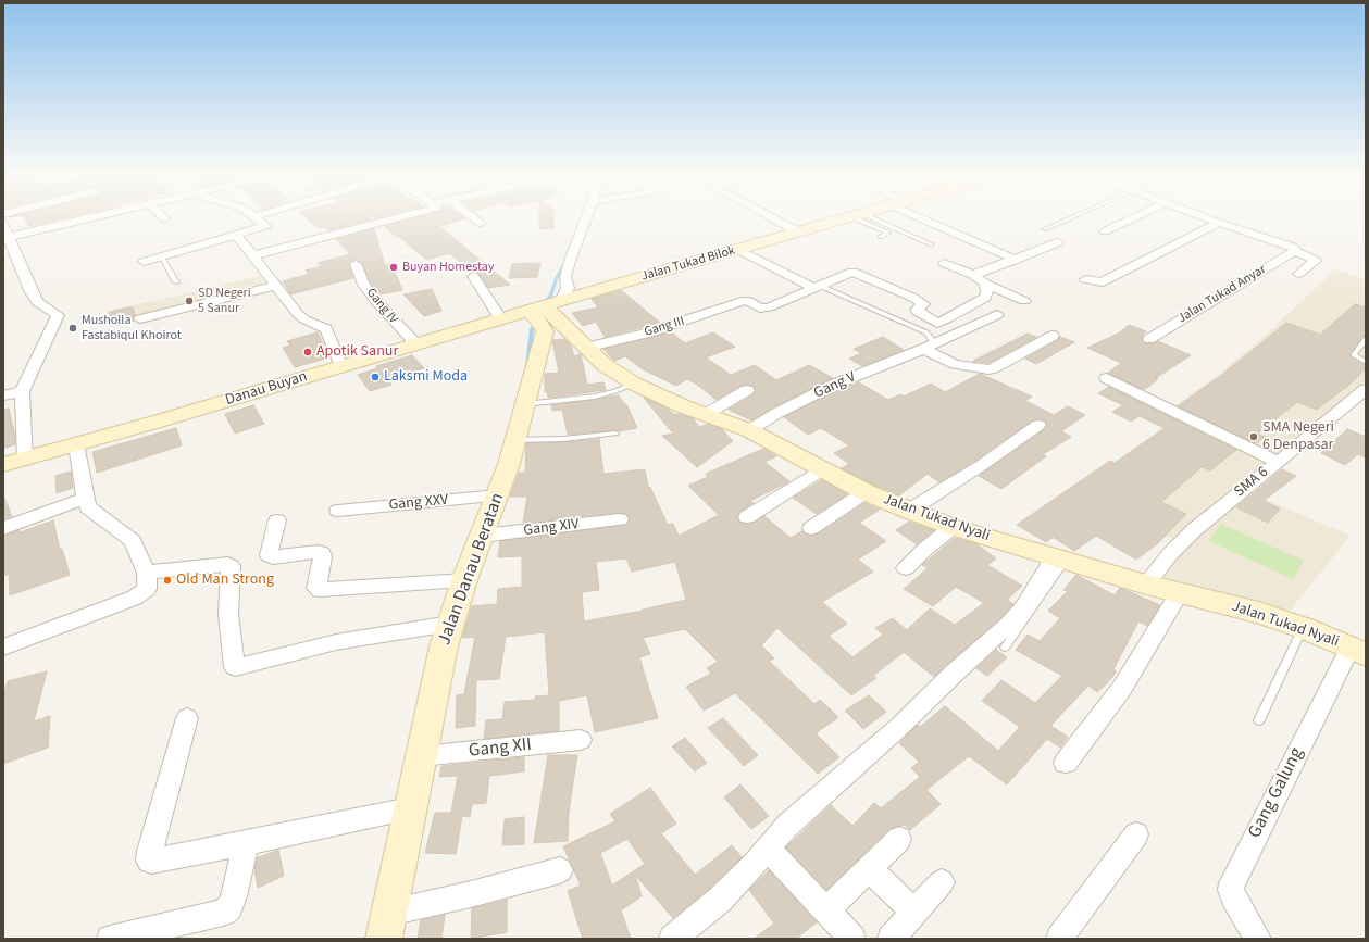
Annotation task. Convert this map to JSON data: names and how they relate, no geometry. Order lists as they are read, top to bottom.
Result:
{
  "streets": {
    "street": [
      "Jalan Tukad Bilok",
      "Jalan Tukad Anyar",
      "Gang IV",
      "Gang III",
      "Gang V",
      "Danau Buyan",
      "SMA 6",
      "Gang XXV",
      "Jalan Tukad Nyali",
      "Gang XIV",
      "Jalan Danau Beratan",
      "Gang XII",
      "Gang Galung"
    ]
  },
  "crossings": [
    ["Jalan Tukad Bilok", "Danau Buyan"],
    ["Jalan Tukad Bilok", "Jalan Tukad Nyali"],
    ["Jalan Tukad Bilok", "Jalan Danau Beratan"],
    ["Gang IV", "Danau Buyan"],
    ["Gang III", "Jalan Tukad Nyali"],
    ["Gang V", "Jalan Tukad Nyali"],
    ["Danau Buyan", "Jalan Tukad Nyali"],
    ["Danau Buyan", "Jalan Danau Beratan"],
    ["SMA 6", "Jalan Tukad Nyali"],
    ["Gang XXV", "Jalan Danau Beratan"],
    ["Jalan Tukad Nyali", "Jalan Danau Beratan"],
    ["Jalan Tukad Nyali", "Gang Galung"],
    ["Gang XIV", "Jalan Danau Beratan"],
    ["Jalan Danau Beratan", "Gang XII"]
  ],
  "places": [
    "Buyan Homestay",
    "SD Negeri 5 Sanur",
    "Musholla Fastabiqul Khoirot",
    "Apotik Sanur",
    "Laksmi Moda",
    "SMA Negeri 6 Denpasar",
    "Old Man Strong"
  ]
}
